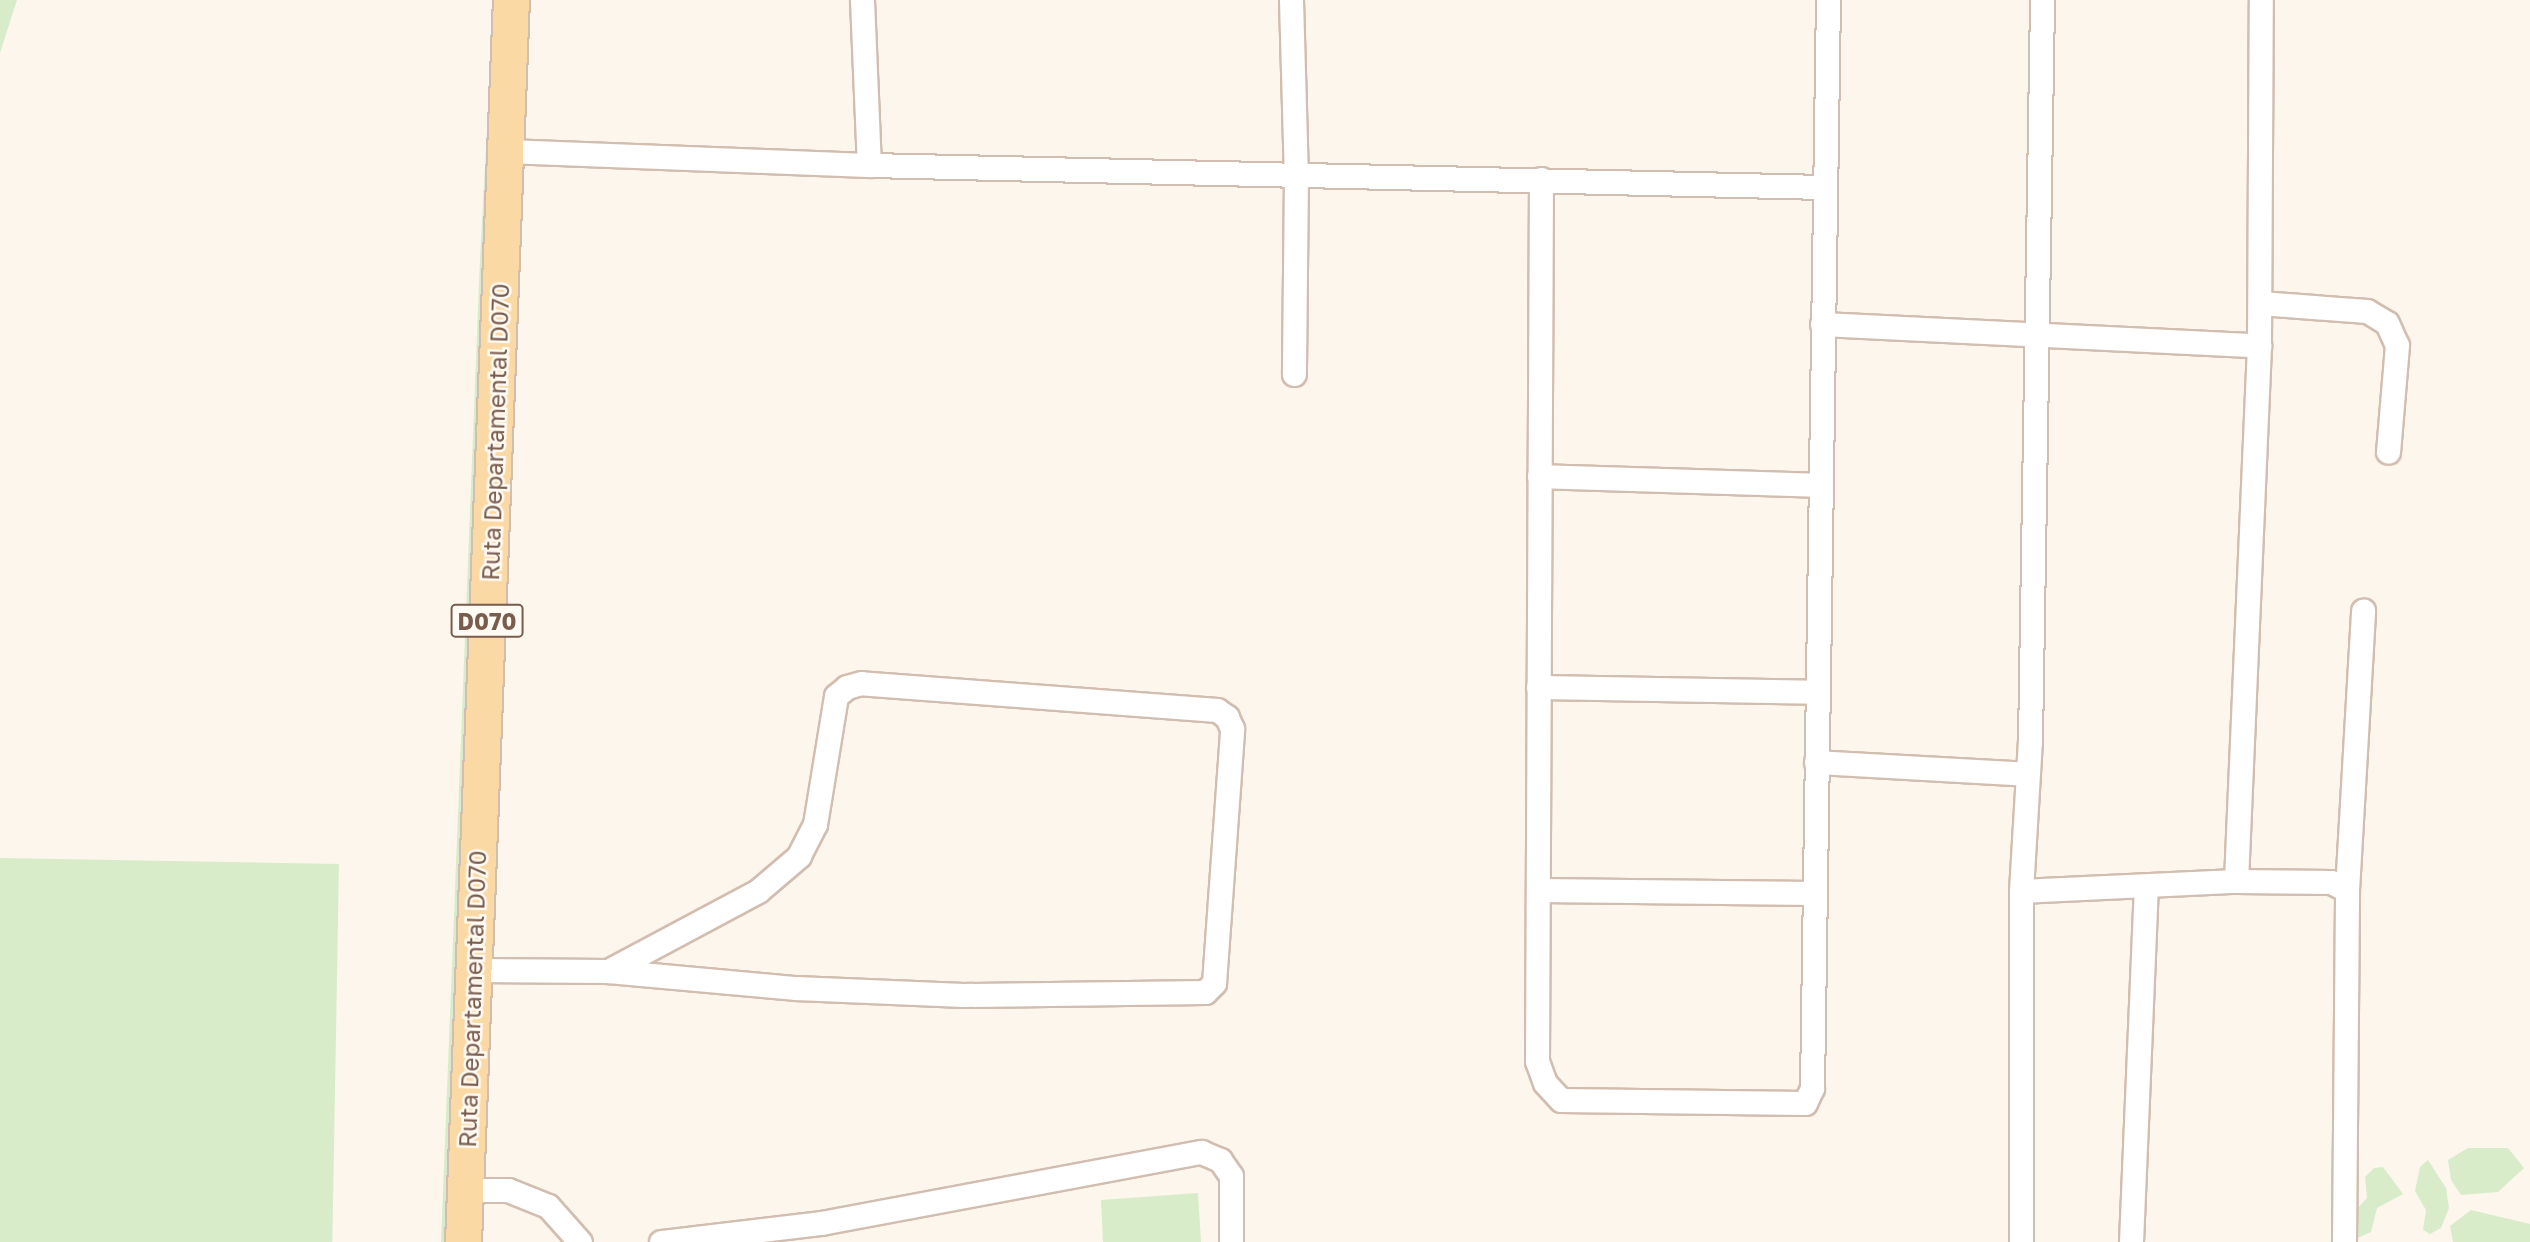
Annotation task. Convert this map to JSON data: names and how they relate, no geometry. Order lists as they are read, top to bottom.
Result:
{
  "streets": {
    "main road": ["Ruta Departamental D070", "D070"]
  }
}
